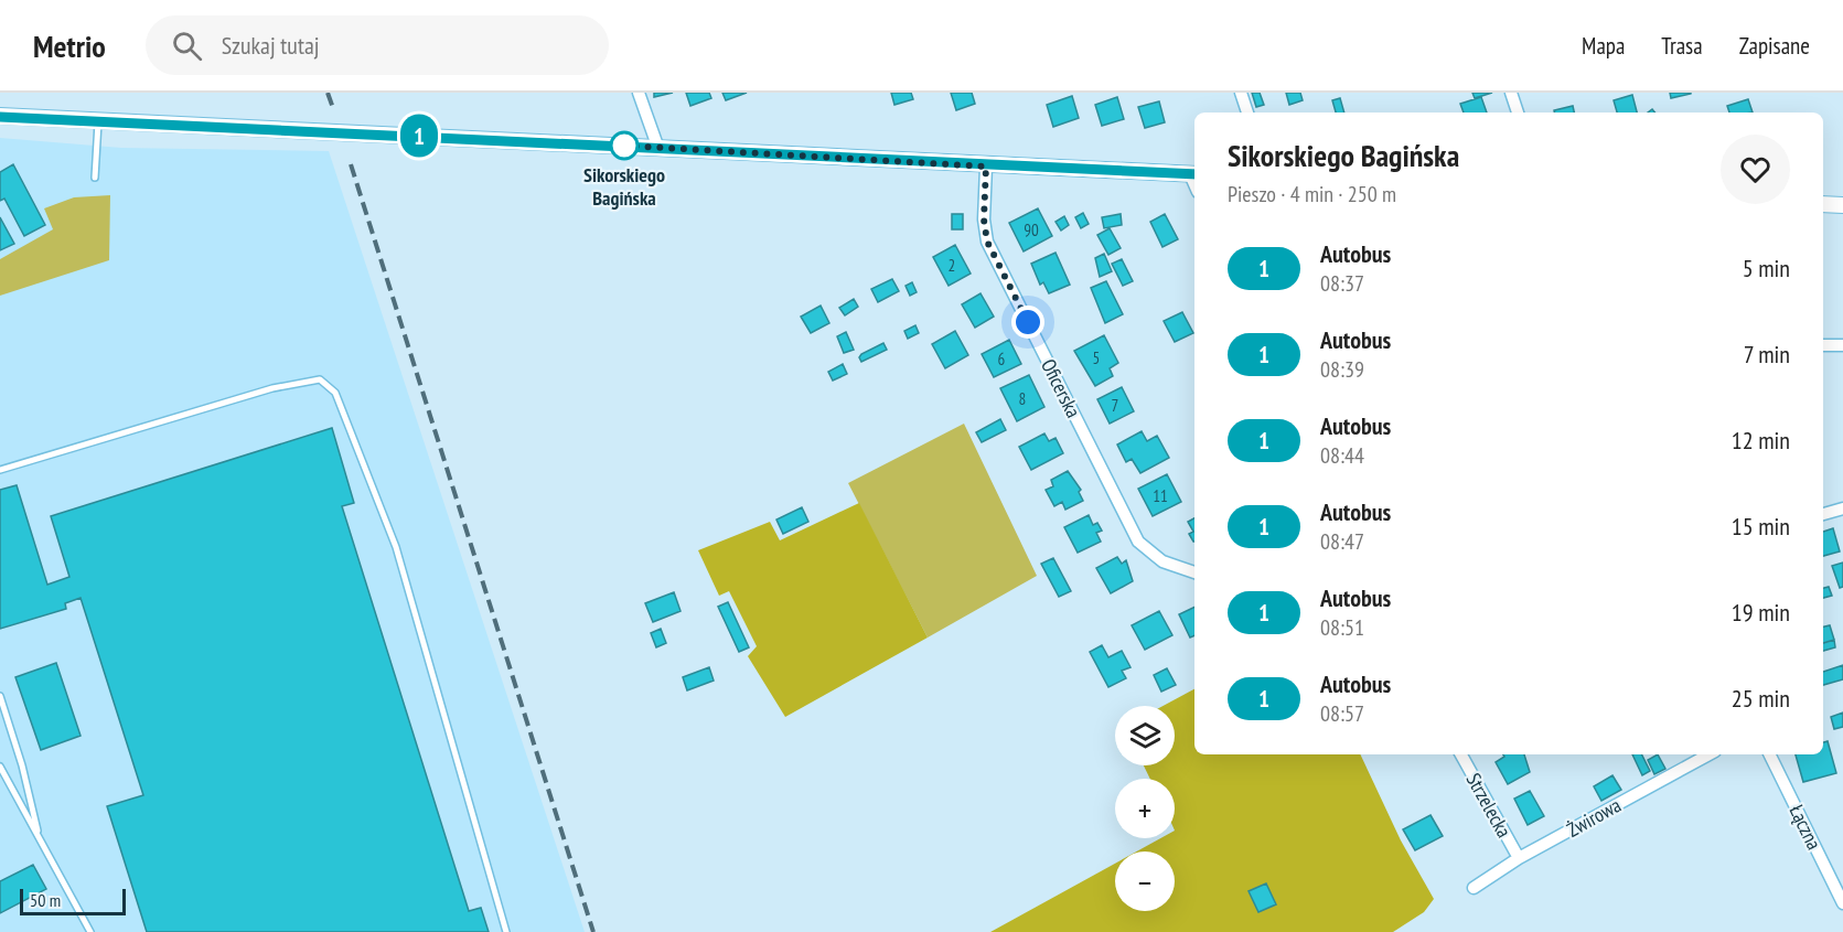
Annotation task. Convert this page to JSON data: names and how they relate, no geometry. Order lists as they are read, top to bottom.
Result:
{
  "streets": {
    "street": [
      "Oficerska",
      "Strzelecka",
      "Żwirowa",
      "Łączna"
    ]
  },
  "crossings": [
    ["Strzelecka", "Żwirowa"]
  ],
  "places": ["Sikorskiego Bagińska"],
  "lines": ["bus line 1"],
  "house_numbers": [
    "90",
    "2",
    "5",
    "6",
    "8",
    "7",
    "11"
  ],
  "scale_bar": "50 m",
  "page": {
    "header": "Metrio",
    "search": "Szukaj tutaj",
    "nav": ["Mapa", "Trasa", "Zapisane"],
    "on_map": "1",
    "heading": ["Sikorskiego Bagińska", "Pieszo · 4 min · 250 m"],
    "list": [
      {
        "mark": "1",
        "name": "Autobus",
        "note": "08:37",
        "value": "5 min"
      },
      {
        "mark": "1",
        "name": "Autobus",
        "note": "08:39",
        "value": "7 min"
      },
      {
        "mark": "1",
        "name": "Autobus",
        "note": "08:44",
        "value": "12 min"
      },
      {
        "mark": "1",
        "name": "Autobus",
        "note": "08:47",
        "value": "15 min"
      },
      {
        "mark": "1",
        "name": "Autobus",
        "note": "08:51",
        "value": "19 min"
      },
      {
        "mark": "1",
        "name": "Autobus",
        "note": "08:57",
        "value": "25 min"
      }
    ],
    "map_buttons": ["+", "−"],
    "scale": "50 m"
  }
}
